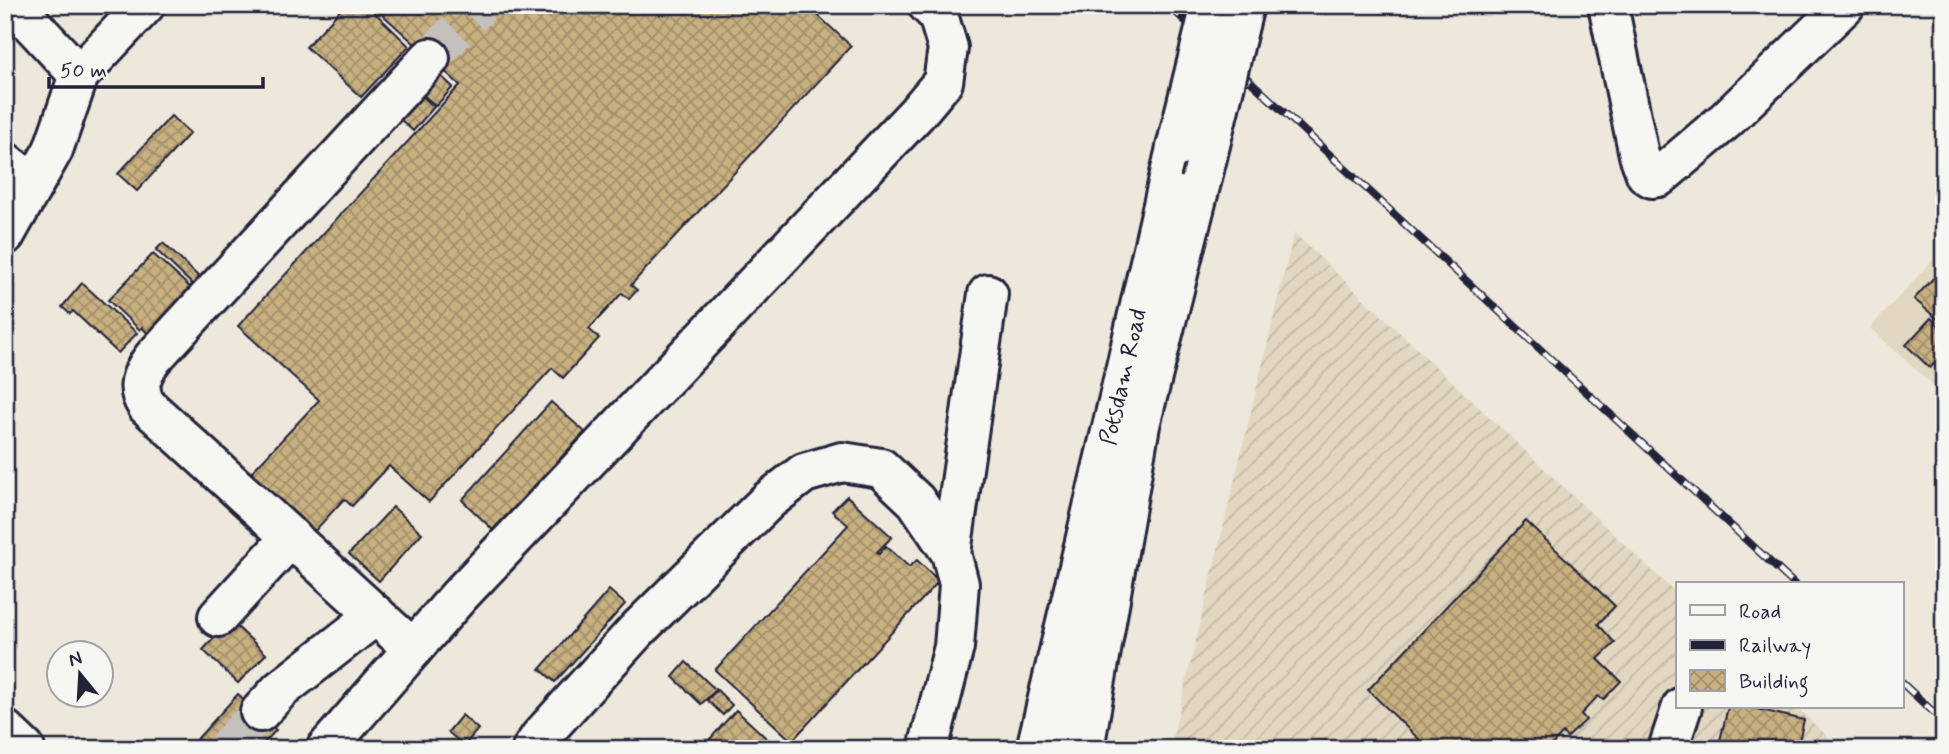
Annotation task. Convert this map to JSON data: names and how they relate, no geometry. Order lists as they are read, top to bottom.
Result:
{
  "streets": {
    "main road": ["Potsdam Road"]
  },
  "legend": ["Road", "Railway", "Building"],
  "scale_bar": "50 m",
  "north": "top"
}
